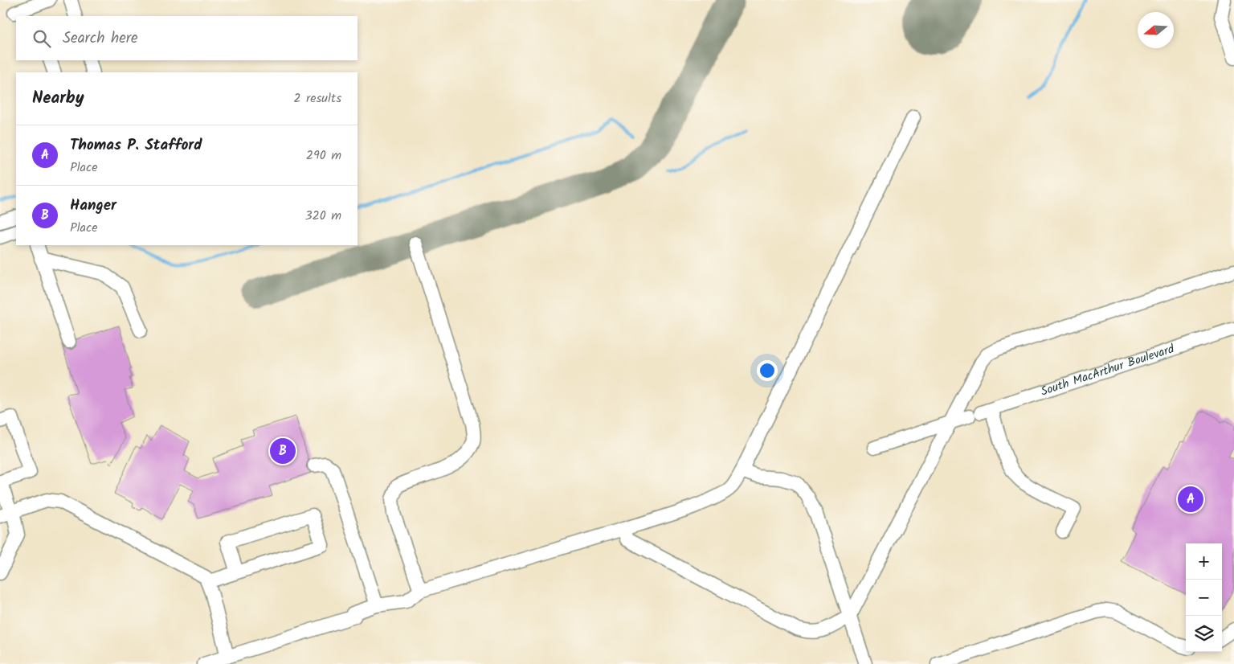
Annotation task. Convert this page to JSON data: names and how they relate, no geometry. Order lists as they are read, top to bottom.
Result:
{
  "streets": {
    "street": ["South MacArthur Boulevard"]
  },
  "north": "left",
  "page": {
    "search": "Search here",
    "heading": ["Nearby", "2 results"],
    "list": [
      {
        "mark": "A",
        "name": "Thomas P. Stafford",
        "note": "Place",
        "value": "290 m"
      },
      {
        "mark": "B",
        "name": "Hanger",
        "note": "Place",
        "value": "320 m"
      }
    ],
    "pins": ["B", "A"],
    "map_buttons": ["+", "−"]
  }
}
